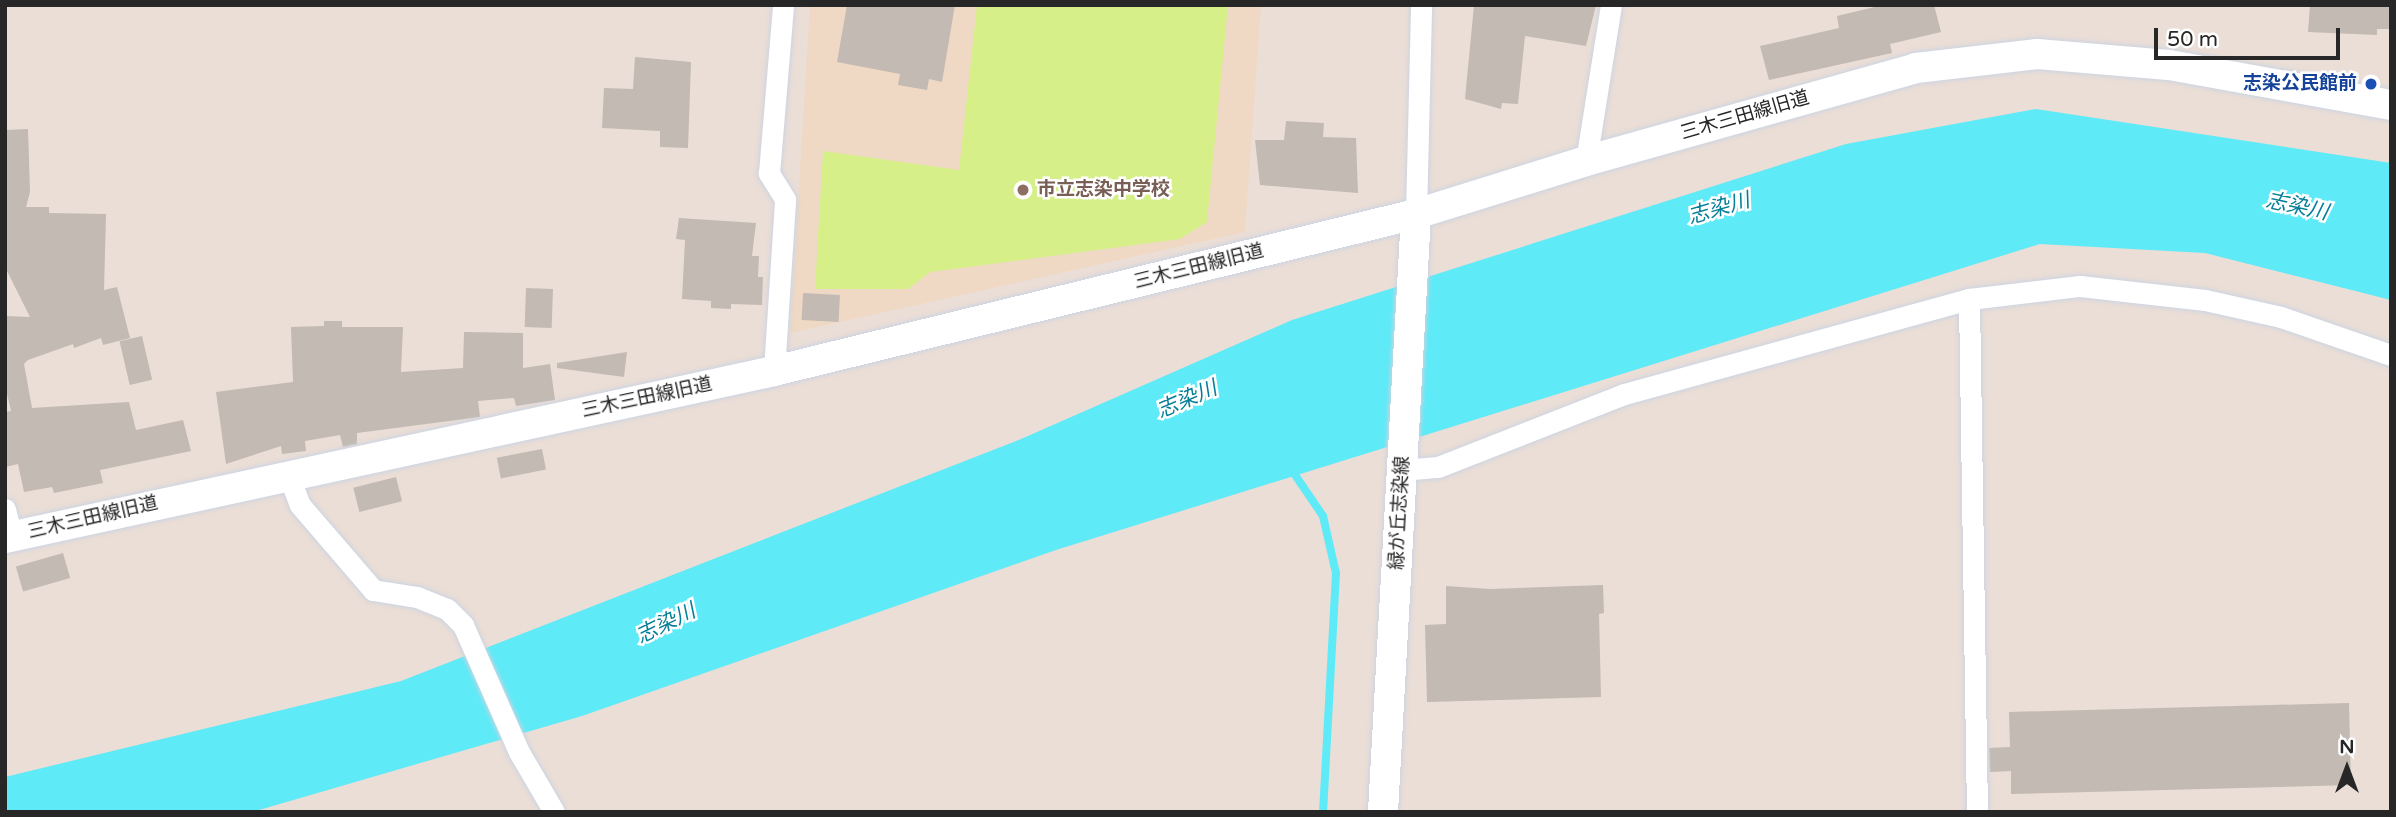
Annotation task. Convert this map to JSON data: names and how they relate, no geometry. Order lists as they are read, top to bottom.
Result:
{
  "streets": {
    "street": ["三木三田線旧道", "緑が丘志染線"]
  },
  "crossings": [
    ["三木三田線旧道", "緑が丘志染線"]
  ],
  "water": ["志染川"],
  "places": ["志染公民館前", "市立志染中学校"],
  "scale_bar": "50 m",
  "north": "top"
}
